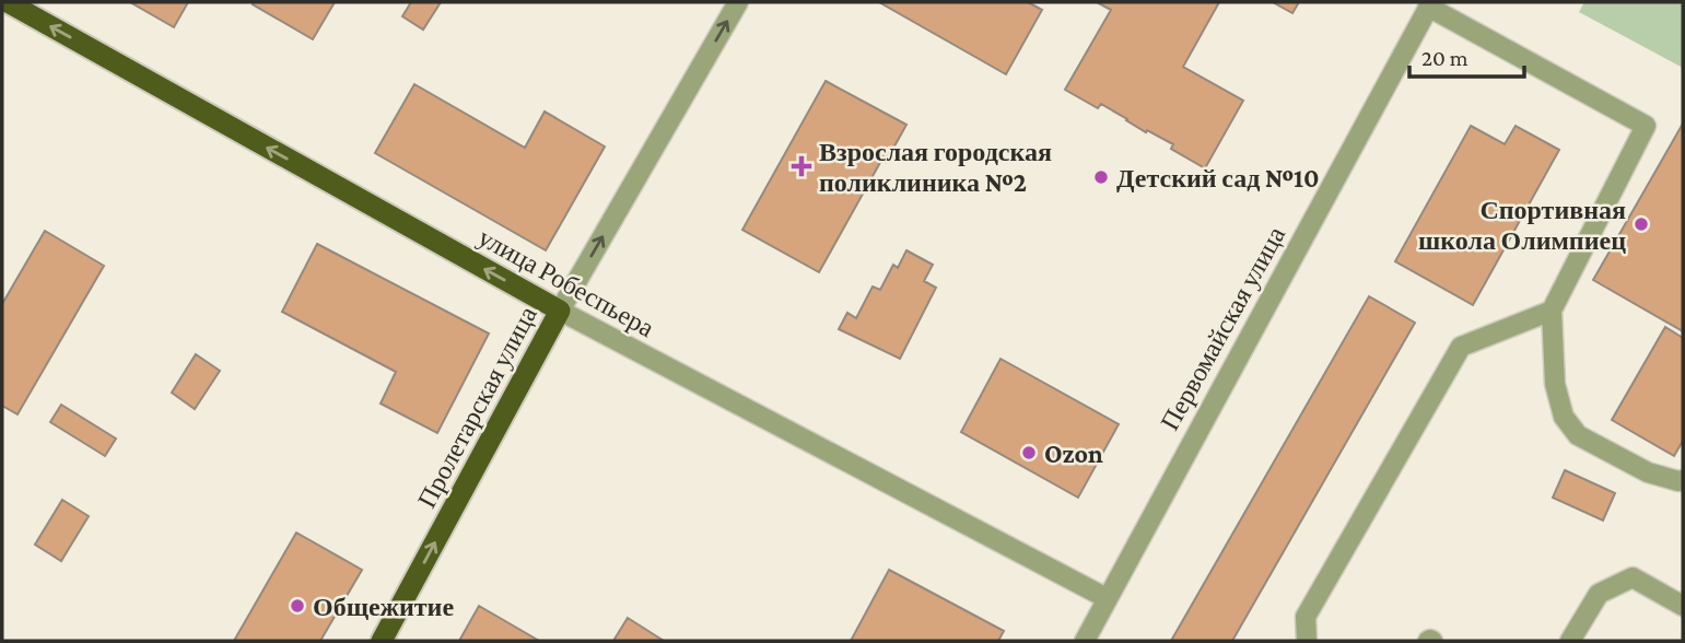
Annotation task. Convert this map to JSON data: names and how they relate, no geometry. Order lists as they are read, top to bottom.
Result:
{
  "streets": {
    "highway": ["улица Робеспьера", "Пролетарская улица"],
    "street": ["Первомайская улица"]
  },
  "crossings": [
    ["улица Робеспьера", "Первомайская улица"],
    ["улица Робеспьера", "Пролетарская улица"]
  ],
  "one_way": ["улица Робеспьера", "Пролетарская улица"],
  "places": {
    "health": ["Взрослая городская поликлиника №2"],
    "other": [
      "Детский сад №10",
      "Спортивная школа Олимпиец",
      "Ozon",
      "Общежитие"
    ]
  },
  "scale_bar": "20 m"
}
